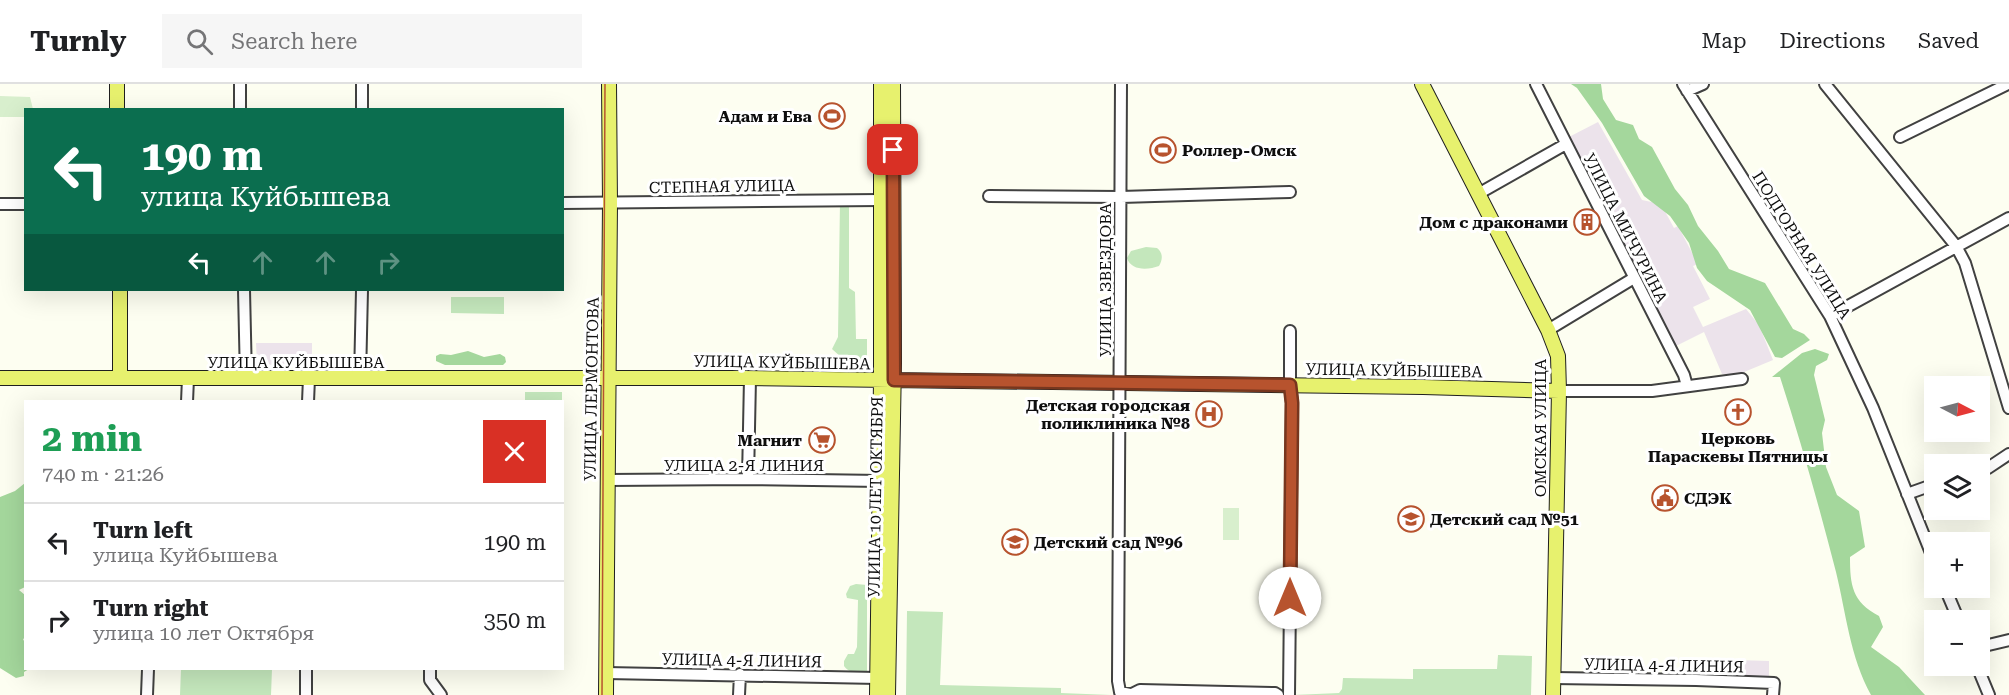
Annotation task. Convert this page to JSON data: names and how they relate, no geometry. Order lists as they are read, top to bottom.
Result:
{
  "streets": {
    "main road": [
      "УЛИЦА КУЙБЫШЕВА",
      "УЛИЦА ЛЕРМОНТОВА",
      "ОМСКАЯ УЛИЦА",
      "УЛИЦА 10 ЛЕТ ОКТЯБРЯ"
    ],
    "street": [
      "СТЕПНАЯ УЛИЦА",
      "УЛИЦА МИЧУРИНА",
      "ПОДГОРНАЯ УЛИЦА",
      "УЛИЦА ЗВЕЗДОВА",
      "УЛИЦА 2-Я ЛИНИЯ",
      "УЛИЦА 4-Я ЛИНИЯ"
    ]
  },
  "crossings": [
    ["СТЕПНАЯ УЛИЦА", "УЛИЦА ЛЕРМОНТОВА"],
    ["СТЕПНАЯ УЛИЦА", "УЛИЦА 10 ЛЕТ ОКТЯБРЯ"],
    ["УЛИЦА МИЧУРИНА", "УЛИЦА КУЙБЫШЕВА"],
    ["УЛИЦА ЗВЕЗДОВА", "УЛИЦА КУЙБЫШЕВА"],
    ["УЛИЦА КУЙБЫШЕВА", "УЛИЦА ЛЕРМОНТОВА"],
    ["УЛИЦА КУЙБЫШЕВА", "ОМСКАЯ УЛИЦА"],
    ["УЛИЦА КУЙБЫШЕВА", "УЛИЦА 10 ЛЕТ ОКТЯБРЯ"],
    ["УЛИЦА ЛЕРМОНТОВА", "УЛИЦА 2-Я ЛИНИЯ"],
    ["УЛИЦА ЛЕРМОНТОВА", "УЛИЦА 4-Я ЛИНИЯ"],
    ["ОМСКАЯ УЛИЦА", "УЛИЦА 4-Я ЛИНИЯ"],
    ["УЛИЦА 2-Я ЛИНИЯ", "УЛИЦА 10 ЛЕТ ОКТЯБРЯ"],
    ["УЛИЦА 10 ЛЕТ ОКТЯБРЯ", "УЛИЦА 4-Я ЛИНИЯ"]
  ],
  "places": {
    "sports": ["Адам и Ева", "Роллер-Омск"],
    "building": ["Дом с драконами"],
    "church": ["Церковь Параскевы Пятницы"],
    "hospital": ["Детская городская поликлиника №8"],
    "supermarket": ["Магнит"],
    "public building": ["СДЭК"],
    "school or university": ["Детский сад №51", "Детский сад №96"]
  },
  "north": "right",
  "page": {
    "header": "Turnly",
    "search": "Search here",
    "nav": ["Map", "Directions", "Saved"],
    "turn": ["190 m", "улица Куйбышева"],
    "map_buttons": ["+", "−"],
    "heading": ["2 min", "740 m · 21:26"],
    "list": [
      {
        "name": "Turn left",
        "note": "улица Куйбышева",
        "value": "190 m"
      },
      {
        "name": "Turn right",
        "note": "улица 10 лет Октября",
        "value": "350 m"
      }
    ]
  }
}
